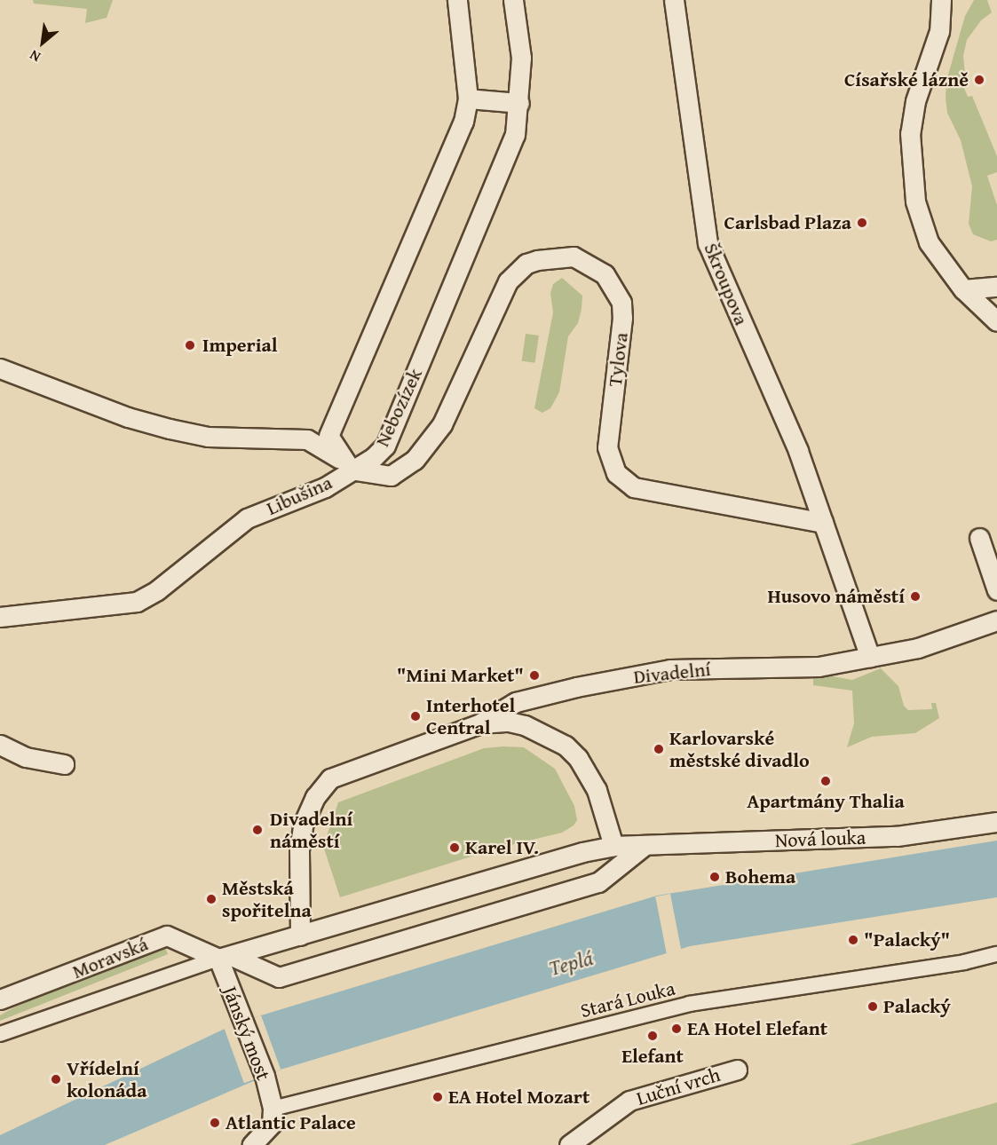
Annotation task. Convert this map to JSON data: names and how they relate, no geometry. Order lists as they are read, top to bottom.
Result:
{
  "streets": {
    "street": [
      "Škroupova",
      "Tylova",
      "Nebozízek",
      "Libušina",
      "Divadelní",
      "Nová louka",
      "Moravská",
      "Stará Louka",
      "Jánský most",
      "Luční vrch"
    ]
  },
  "crossings": [
    ["Škroupova", "Tylova"],
    ["Tylova", "Nebozízek"],
    ["Tylova", "Libušina"],
    ["Nebozízek", "Libušina"],
    ["Moravská", "Jánský most"],
    ["Stará Louka", "Jánský most"]
  ],
  "water": ["Teplá"],
  "places": [
    "Císařské lázně",
    "Carlsbad Plaza",
    "Imperial",
    "Husovo náměstí",
    "\"Mini Market\"",
    "Interhotel Central",
    "Karlovarské městské divadlo",
    "Apartmány Thalia",
    "Divadelní náměstí",
    "Karel IV.",
    "Bohema",
    "Městská spořitelna",
    "\"Palacký\"",
    "Palacký",
    "EA Hotel Elefant",
    "Elefant",
    "Vřídelní kolonáda",
    "EA Hotel Mozart",
    "Atlantic Palace"
  ],
  "north": "bottom left"
}
